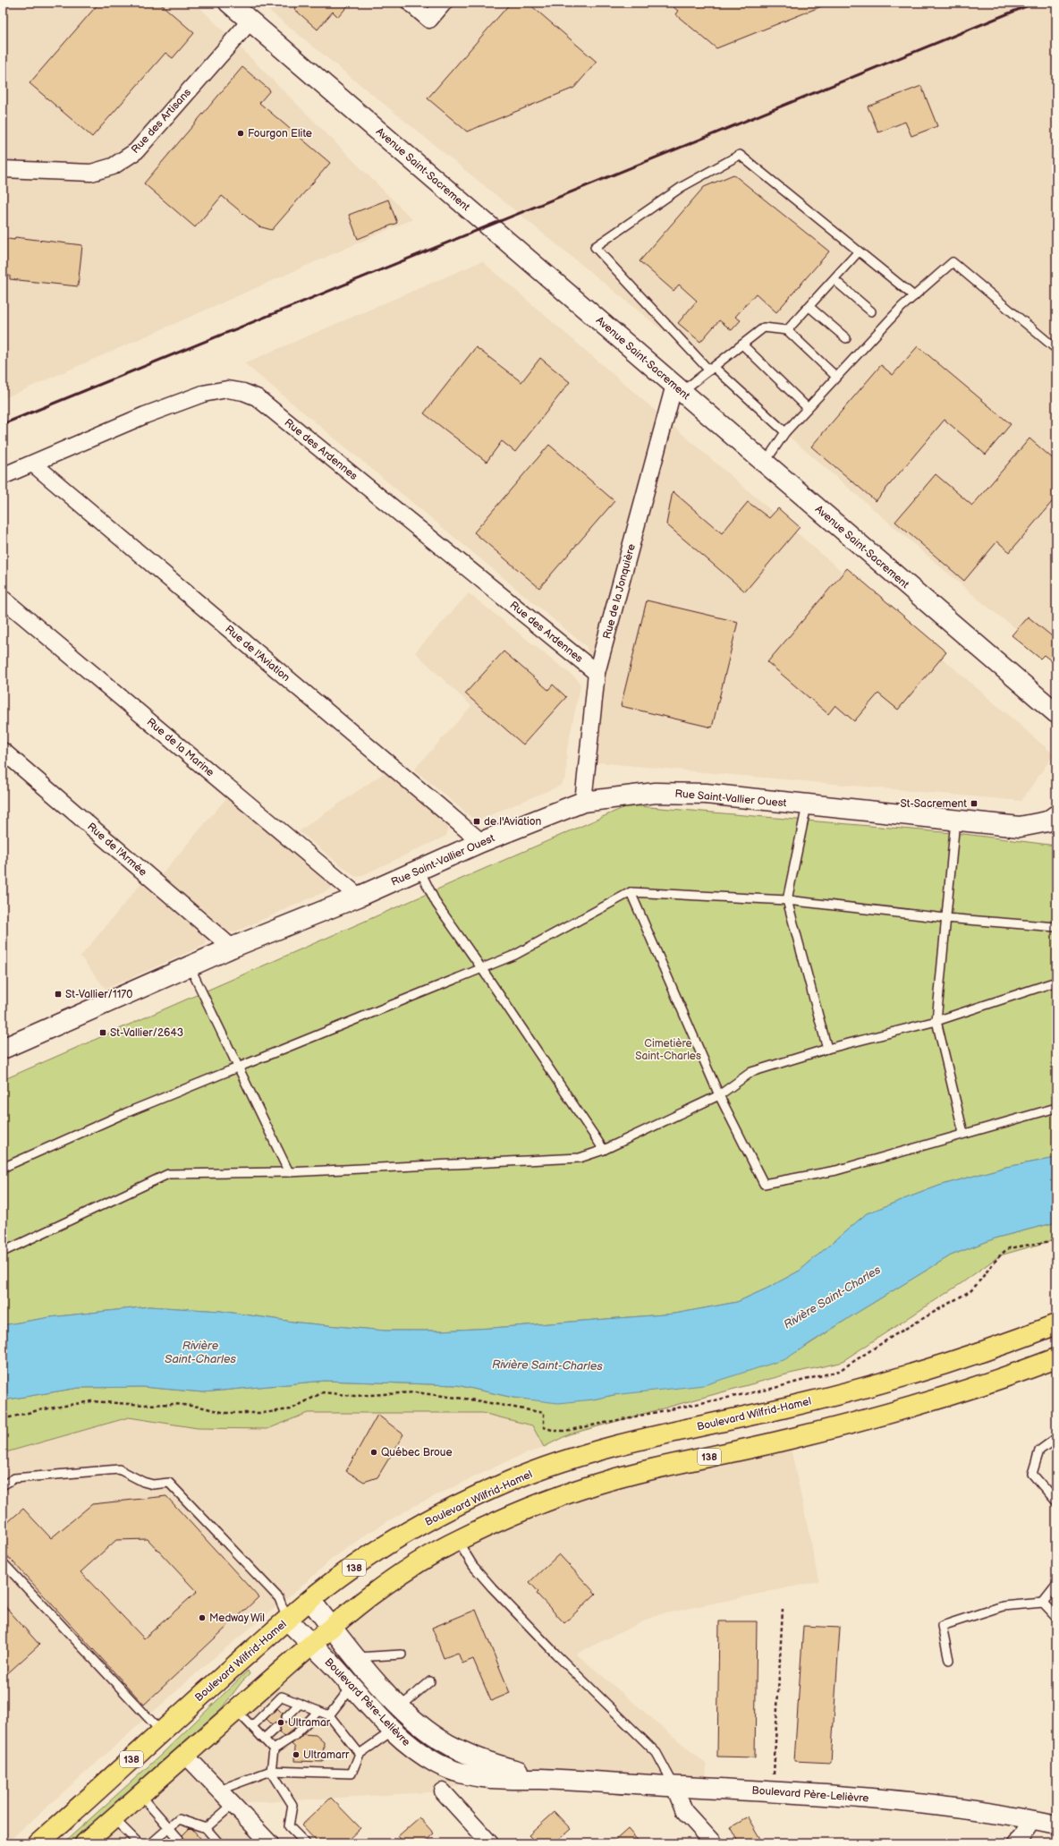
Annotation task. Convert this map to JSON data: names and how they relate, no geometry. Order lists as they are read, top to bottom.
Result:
{
  "streets": {
    "main road": [
      "Avenue Saint-Sacrement",
      "Rue Saint-Vallier Ouest",
      "Boulevard Wilfrid-Hamel",
      "138",
      "Boulevard Père-Lelièvre"
    ],
    "street": [
      "Rue des Artisans",
      "Rue des Ardennes",
      "Rue de la Jonquière",
      "Rue de l'Aviation",
      "Rue de la Marine",
      "Rue de l'Armée"
    ]
  },
  "crossings": [
    ["Rue des Artisans", "Avenue Saint-Sacrement"],
    ["Avenue Saint-Sacrement", "Rue de la Jonquière"],
    ["Rue des Ardennes", "Rue de la Jonquière"],
    ["Rue des Ardennes", "Rue de l'Aviation"],
    ["Rue de la Jonquière", "Rue Saint-Vallier Ouest"],
    ["Rue de l'Aviation", "Rue Saint-Vallier Ouest"],
    ["Rue de la Marine", "Rue Saint-Vallier Ouest"],
    ["Rue Saint-Vallier Ouest", "Rue de l'Armée"],
    ["Boulevard Wilfrid-Hamel", "Boulevard Père-Lelièvre"],
    ["138", "Boulevard Père-Lelièvre"]
  ],
  "water": ["Rivière Saint-Charles"],
  "parks": ["Cimetière Saint-Charles"],
  "places": {
    "other": [
      "Fourgon Elite",
      "Québec Broue",
      "Medway Wil",
      "Ultramar",
      "Ultramarr"
    ],
    "transit": [
      "St-Sacrement",
      "de l'Aviation",
      "St-Vallier/1170",
      "St-Vallier/2643"
    ]
  }
}
